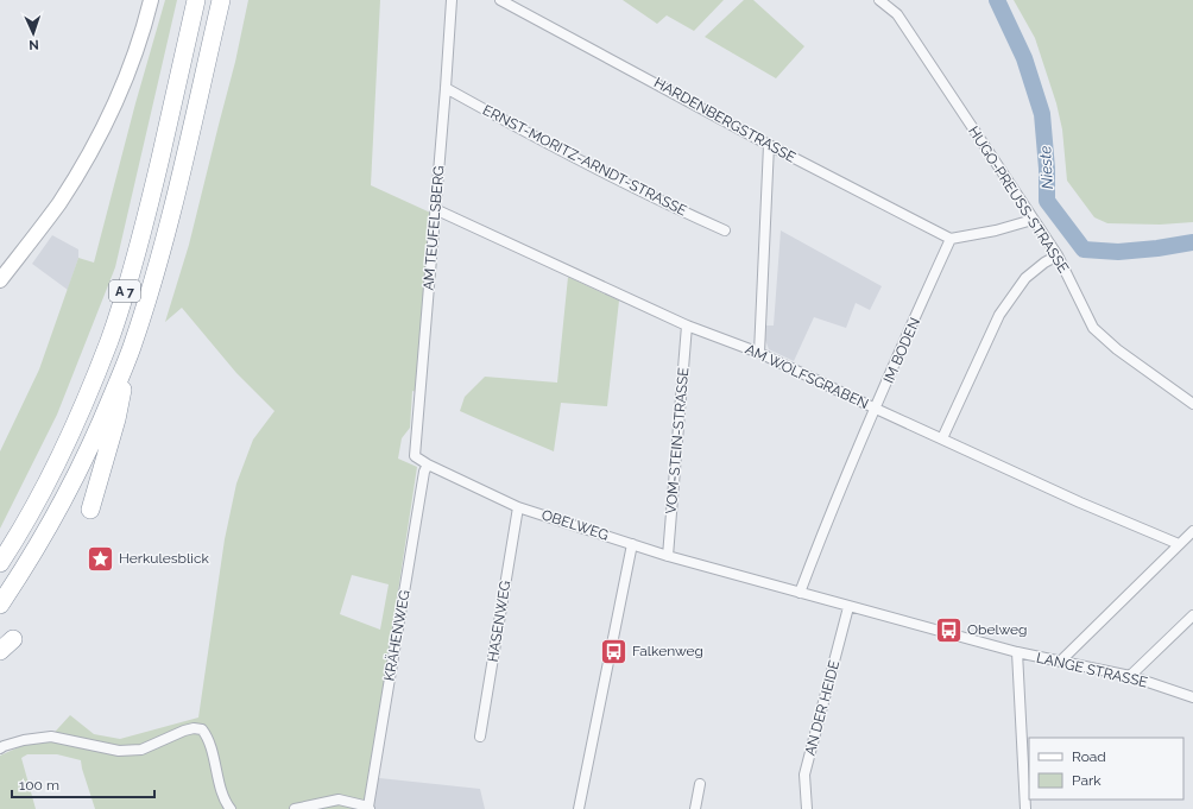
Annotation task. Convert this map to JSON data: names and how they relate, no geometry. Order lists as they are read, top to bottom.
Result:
{
  "streets": {
    "highway": ["A 7"],
    "street": [
      "HARDENBERGSTRASSE",
      "ERNST-MORITZ-ARNDT-STRASSE",
      "HUGO-PREUSS-STRASSE",
      "AM TEUFELSBERG",
      "IM BODEN",
      "AM WOLFSGRABEN",
      "VOM-STEIN-STRASSE",
      "OBELWEG",
      "HASENWEG",
      "KRÄHENWEG",
      "LANGE STRASSE",
      "AN DER HEIDE"
    ]
  },
  "crossings": [
    ["HARDENBERGSTRASSE", "IM BODEN"],
    ["ERNST-MORITZ-ARNDT-STRASSE", "AM TEUFELSBERG"],
    ["AM TEUFELSBERG", "AM WOLFSGRABEN"],
    ["AM TEUFELSBERG", "OBELWEG"],
    ["IM BODEN", "AM WOLFSGRABEN"],
    ["IM BODEN", "OBELWEG"],
    ["AM WOLFSGRABEN", "VOM-STEIN-STRASSE"],
    ["VOM-STEIN-STRASSE", "OBELWEG"],
    ["OBELWEG", "HASENWEG"],
    ["OBELWEG", "KRÄHENWEG"],
    ["OBELWEG", "LANGE STRASSE"],
    ["OBELWEG", "AN DER HEIDE"]
  ],
  "water": ["Nieste"],
  "places": {
    "place": ["Herkulesblick"],
    "bus stop": ["Obelweg", "Falkenweg"]
  },
  "legend": ["Road", "Park"],
  "scale_bar": "100 m",
  "north": "bottom"
}
